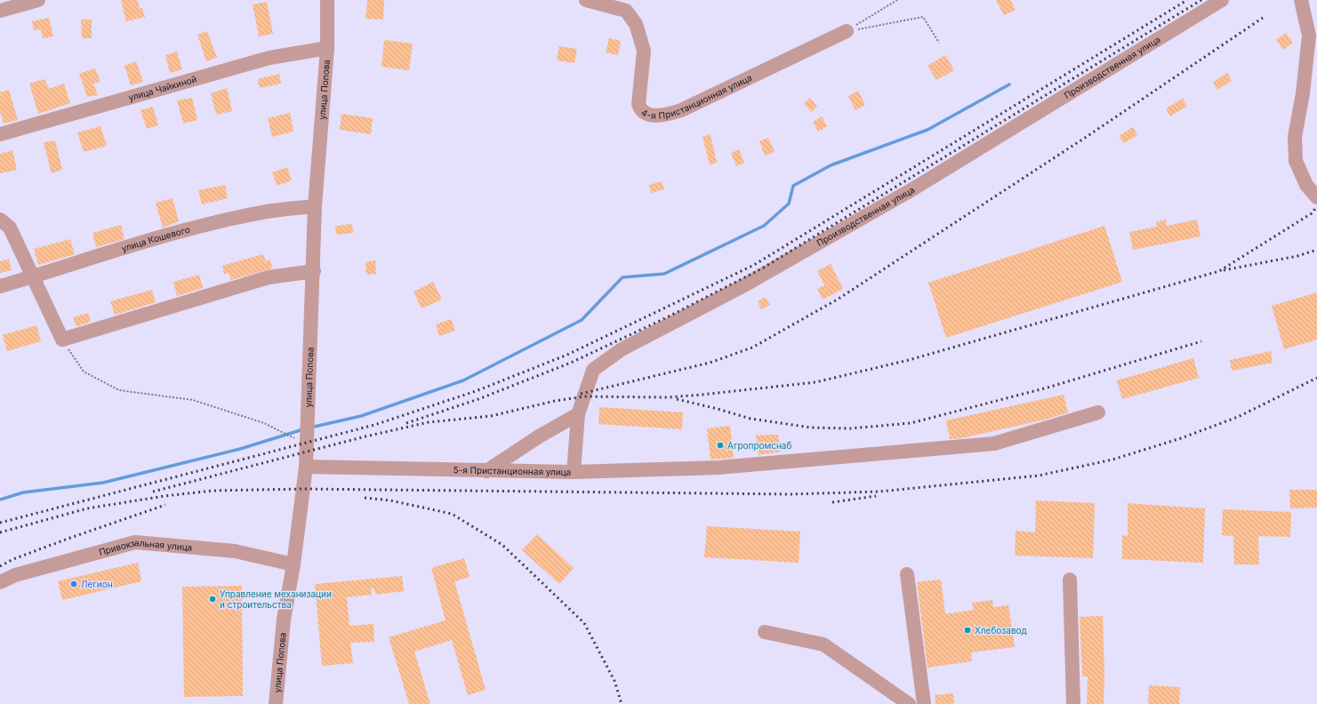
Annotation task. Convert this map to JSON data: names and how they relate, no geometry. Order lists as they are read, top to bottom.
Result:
{
  "streets": {
    "street": [
      "Производственная улица",
      "улица Чайкиной",
      "улица Попова",
      "4-я Пристанционная улица",
      "улица Кошевого",
      "5-я Пристанционная улица",
      "Привокзальная улица"
    ]
  },
  "crossings": [
    ["Производственная улица", "5-я Пристанционная улица"],
    ["улица Чайкиной", "улица Попова"],
    ["улица Попова", "улица Кошевого"],
    ["улица Попова", "5-я Пристанционная улица"],
    ["улица Попова", "Привокзальная улица"]
  ],
  "places": [
    "Агропромснаб",
    "Легион",
    "Управление механизации и строительства",
    "Хлебозавод"
  ]
}
